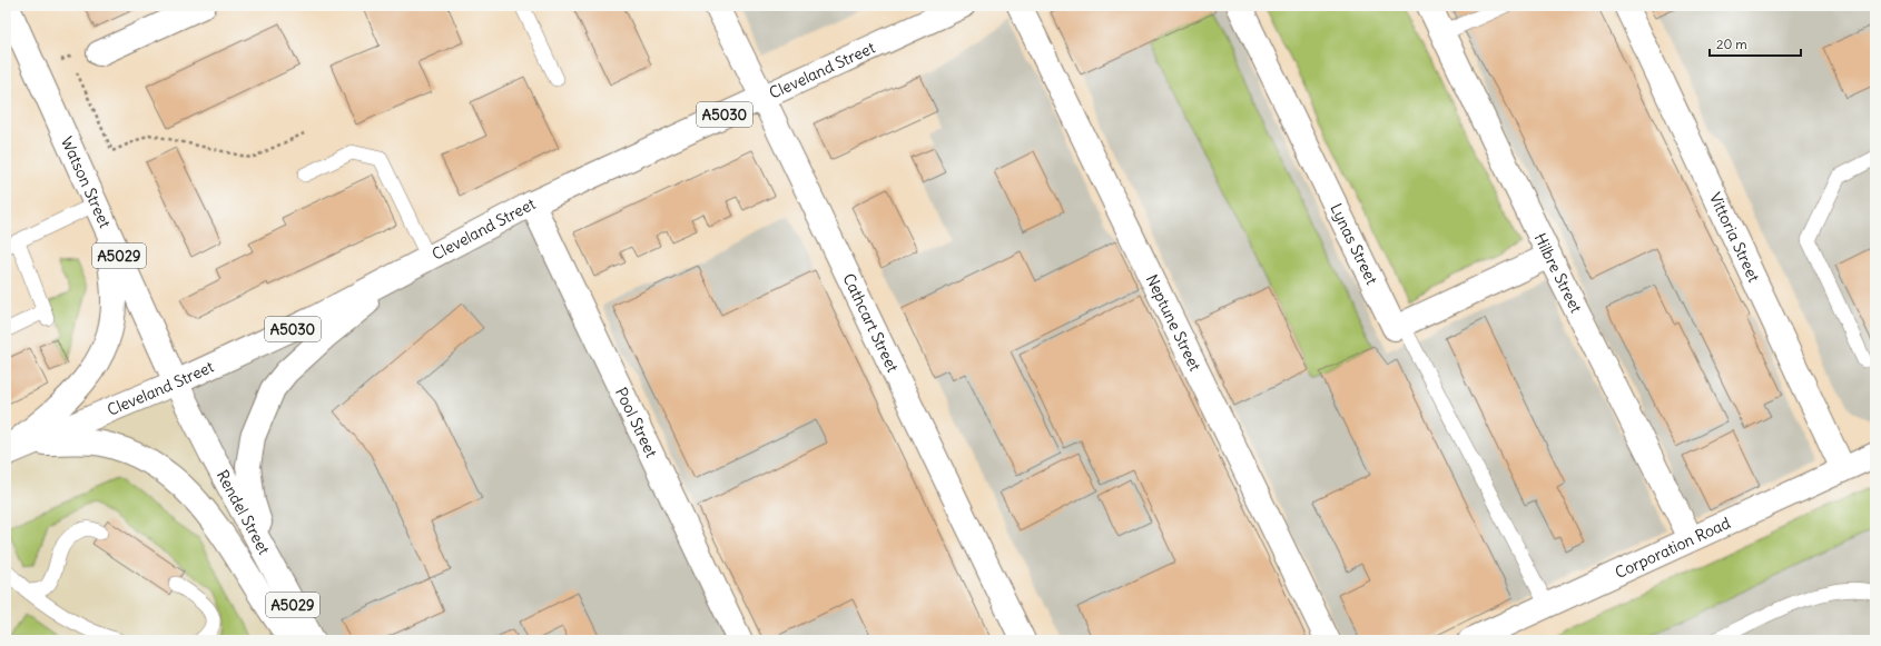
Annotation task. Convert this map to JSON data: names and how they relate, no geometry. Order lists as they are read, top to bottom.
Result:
{
  "streets": {
    "street": [
      "Cleveland Street",
      "A5030",
      "Watson Street",
      "Vittoria Street",
      "Lynas Street",
      "A5029",
      "Hilbre Street",
      "Cathcart Street",
      "Neptune Street",
      "Pool Street",
      "Rendel Street",
      "Corporation Road"
    ]
  },
  "crossings": [
    ["Cleveland Street", "Watson Street"],
    ["Cleveland Street", "Cathcart Street"],
    ["Cleveland Street", "Pool Street"],
    ["Cleveland Street", "Rendel Street"],
    ["Watson Street", "Rendel Street"],
    ["Vittoria Street", "Corporation Road"],
    ["Hilbre Street", "Corporation Road"]
  ],
  "scale_bar": "20 m"
}
